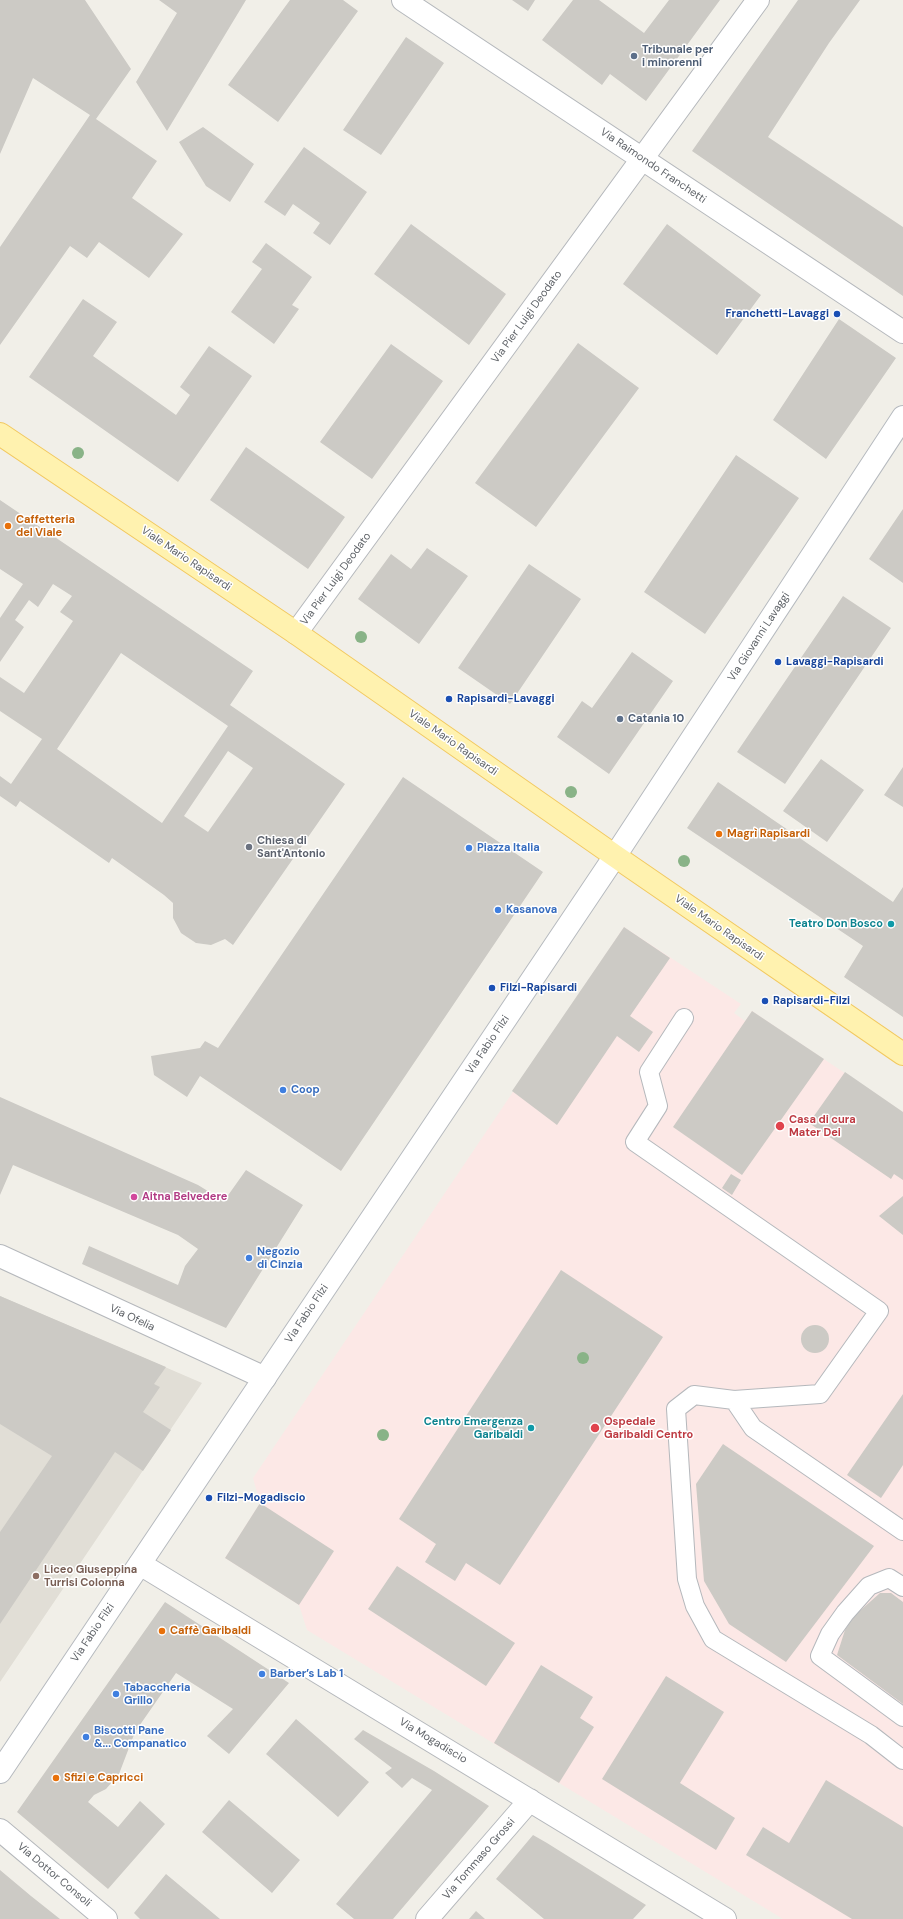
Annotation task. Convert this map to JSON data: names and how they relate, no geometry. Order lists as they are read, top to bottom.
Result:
{
  "streets": {
    "main road": ["Viale Mario Rapisardi"],
    "street": [
      "Via Raimondo Franchetti",
      "Via Pier Luigi Deodato",
      "Via Giovanni Lavaggi",
      "Via Fabio Filzi",
      "Via Ofelia",
      "Via Mogadiscio",
      "Via Tommaso Grossi",
      "Via Dottor Consoli"
    ]
  },
  "crossings": [
    ["Via Raimondo Franchetti", "Via Pier Luigi Deodato"],
    ["Via Pier Luigi Deodato", "Viale Mario Rapisardi"],
    ["Viale Mario Rapisardi", "Via Giovanni Lavaggi"],
    ["Viale Mario Rapisardi", "Via Fabio Filzi"],
    ["Via Giovanni Lavaggi", "Via Fabio Filzi"],
    ["Via Fabio Filzi", "Via Ofelia"],
    ["Via Fabio Filzi", "Via Mogadiscio"],
    ["Via Mogadiscio", "Via Tommaso Grossi"]
  ],
  "places": [
    "Tribunale per i minorenni",
    "Franchetti-Lavaggi",
    "Caffetteria del Viale",
    "Lavaggi-Rapisardi",
    "Rapisardi-Lavaggi",
    "Catania 10",
    "Magrì Rapisardi",
    "Chiesa di Sant'Antonio",
    "Piazza Italia",
    "Kasanova",
    "Teatro Don Bosco",
    "Filzi-Rapisardi",
    "Rapisardi-Filzi",
    "Coop",
    "Casa di cura Mater Dei",
    "Aitna Belvedere",
    "Negozio di Cinzia",
    "Centro Emergenza Garibaldi",
    "Ospedale Garibaldi Centro",
    "Filzi-Mogadiscio",
    "Liceo Giuseppina Turrisi Colonna",
    "Caffè Garibaldi",
    "Barber’s Lab 1",
    "Tabaccheria Grillo",
    "Biscotti Pane &... Companatico",
    "Sfizi e Capricci"
  ]
}
